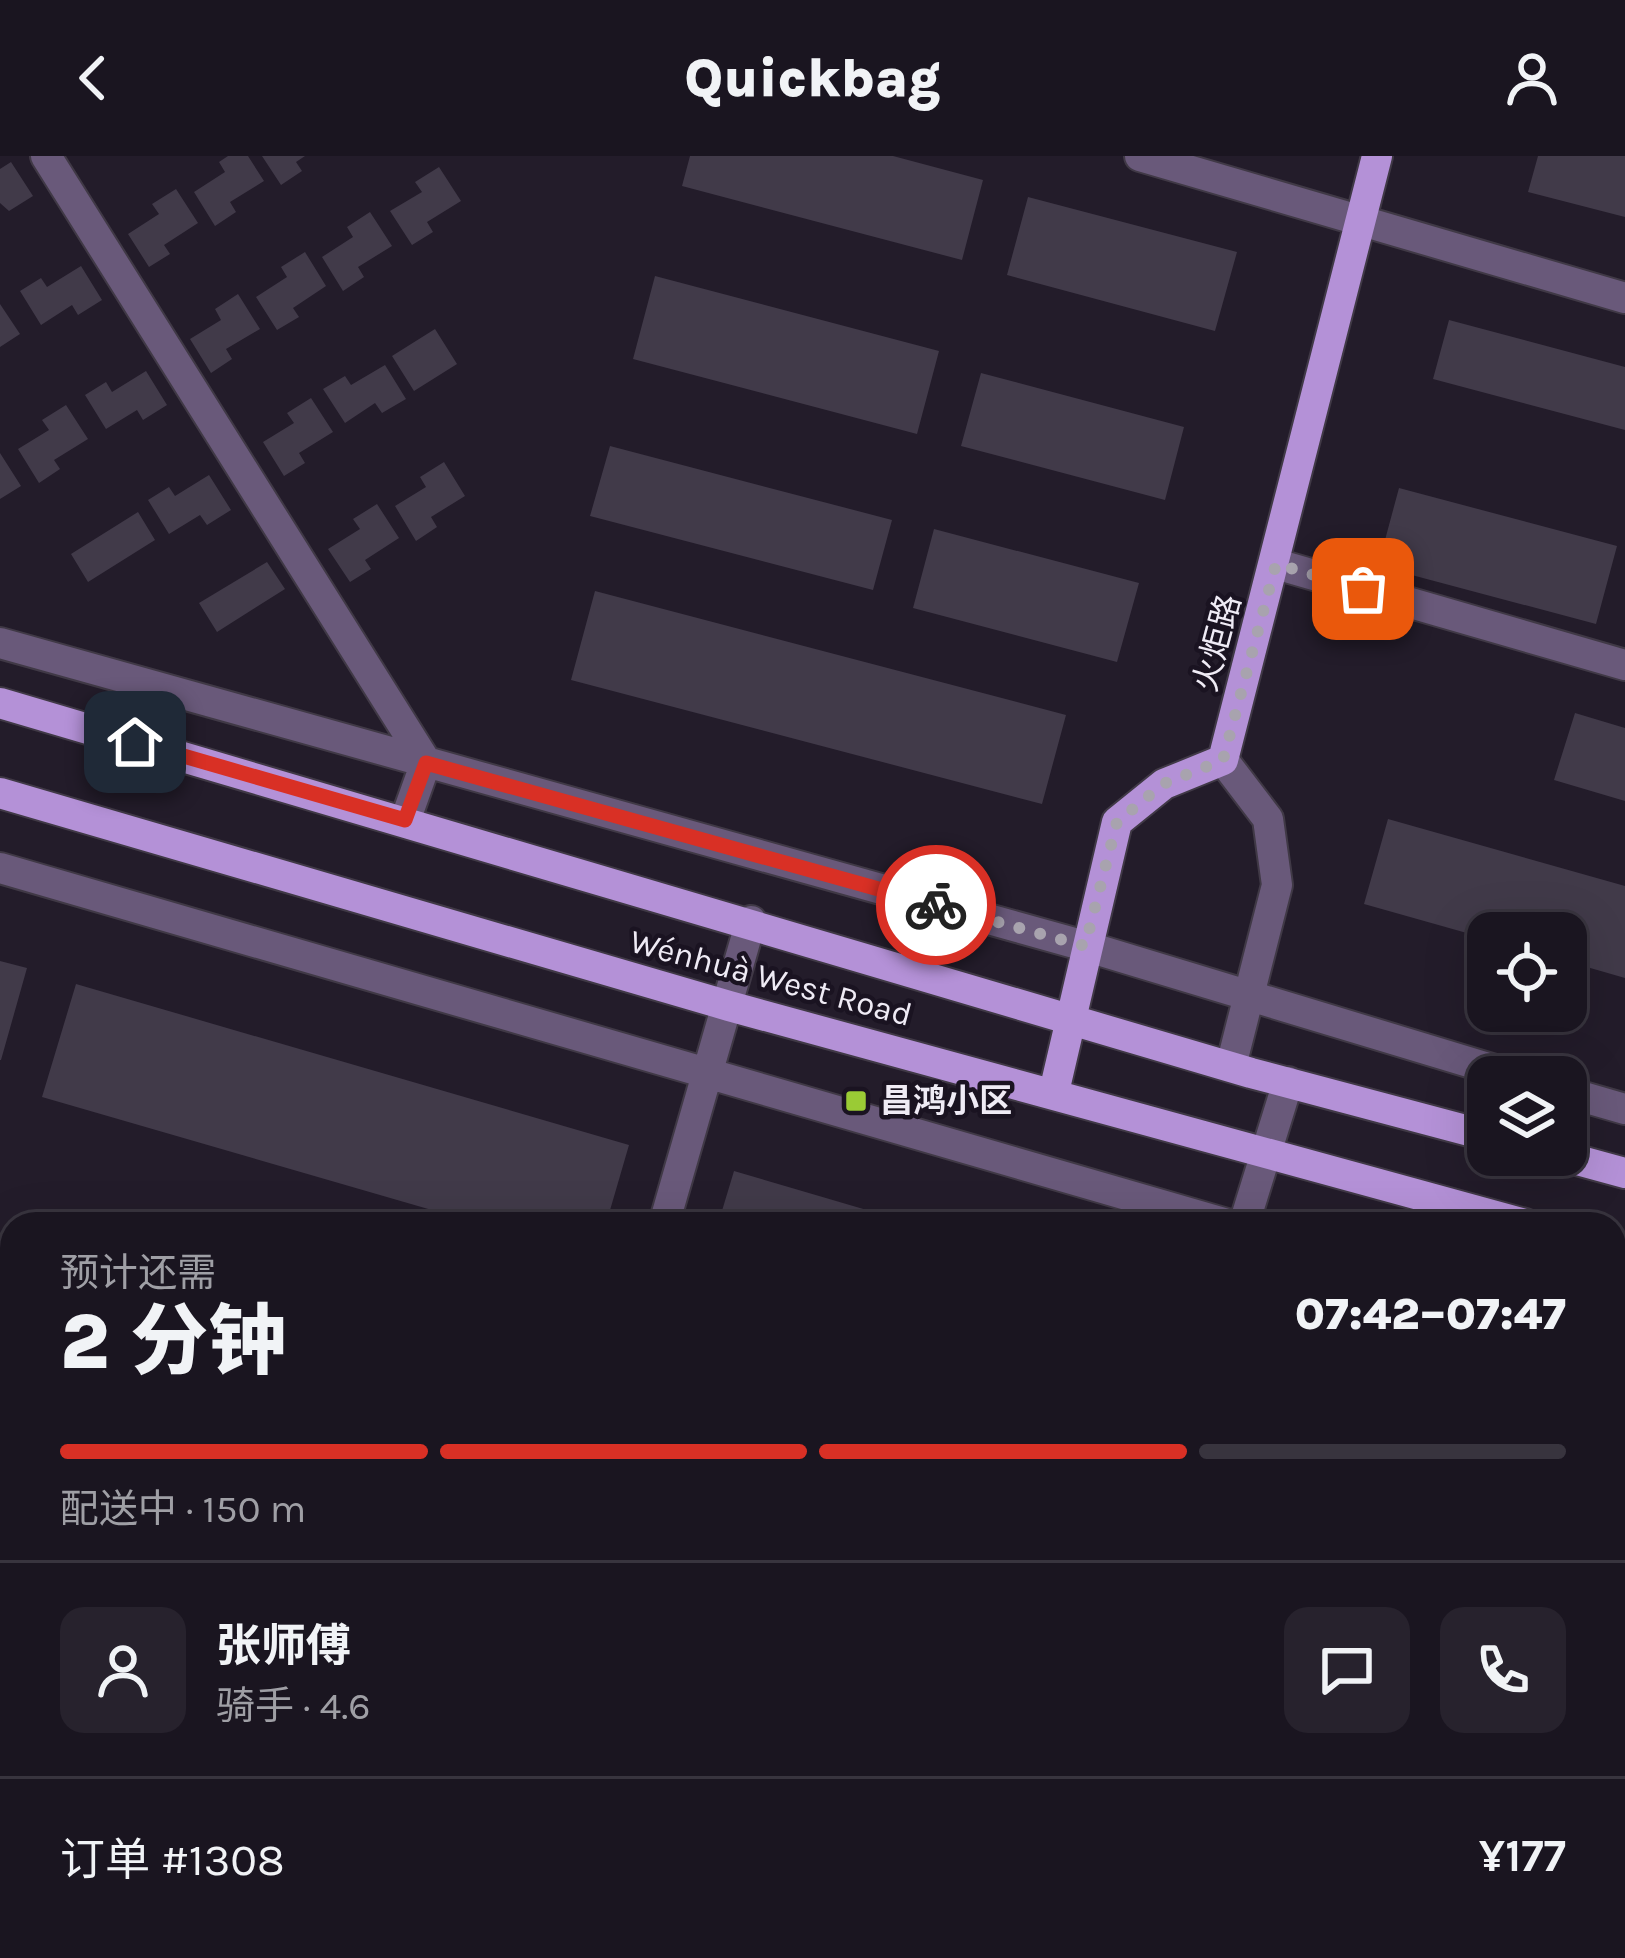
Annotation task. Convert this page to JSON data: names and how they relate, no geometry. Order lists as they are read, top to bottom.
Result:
{
  "streets": {
    "main road": ["火炬路", "Wénhuà West Road"]
  },
  "places": {
    "transit": ["昌鸿小区"]
  },
  "page": {
    "header": "Quickbag",
    "heading": ["2 分钟", "预计还需", "07:42–07:47"],
    "panel": [
      "张师傅",
      "骑手 · 4.6",
      "订单 #1308",
      "¥177"
    ],
    "bar": "配送中 · 150 m"
  }
}
